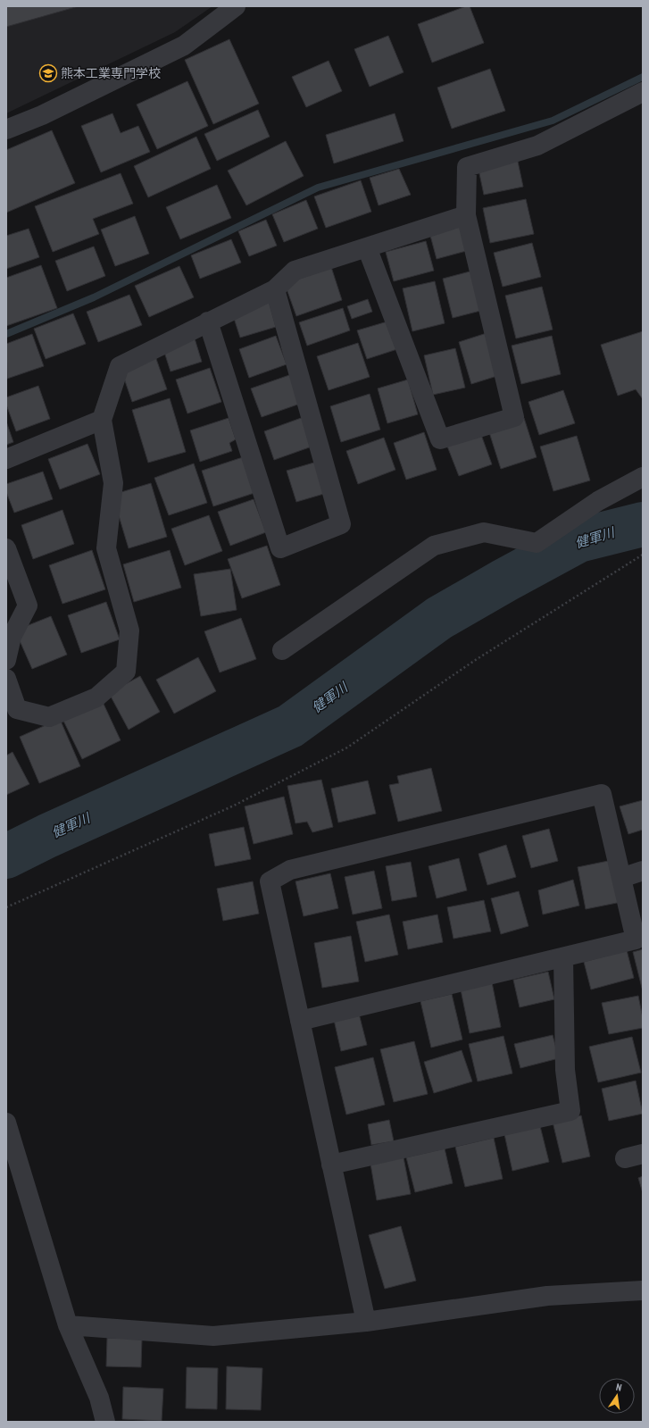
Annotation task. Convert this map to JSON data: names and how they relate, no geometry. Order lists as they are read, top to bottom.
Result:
{
  "water": ["健軍川"],
  "places": {
    "school or university": ["熊本工業専門学校"]
  },
  "north": "top"
}
